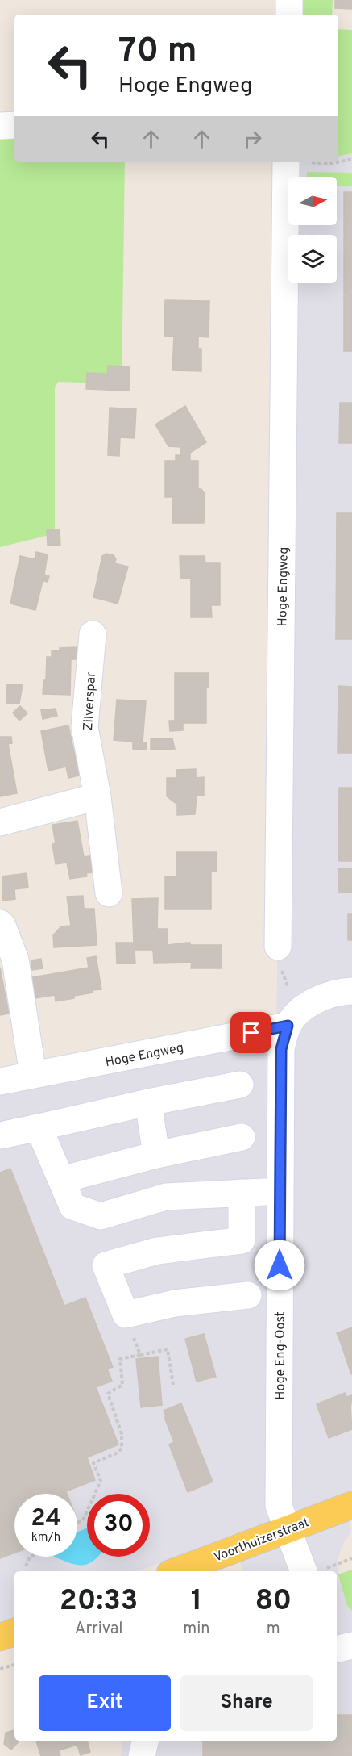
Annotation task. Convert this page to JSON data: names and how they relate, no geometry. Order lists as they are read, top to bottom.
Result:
{
  "streets": {
    "main road": ["Voorthuizerstraat"],
    "street": ["Hoge Engweg", "Zilverspar", "Hoge Eng-Oost"]
  },
  "crossings": [
    ["Hoge Engweg", "Hoge Eng-Oost"],
    ["Hoge Eng-Oost", "Voorthuizerstraat"]
  ],
  "north": "right",
  "page": {
    "turn": ["70 m", "Hoge Engweg"],
    "speed": "24 km/h",
    "limit": "30",
    "eta": [
      "20:33",
      "Arrival",
      "1",
      "min",
      "80",
      "m"
    ],
    "buttons": ["Exit", "Share"]
  }
}
